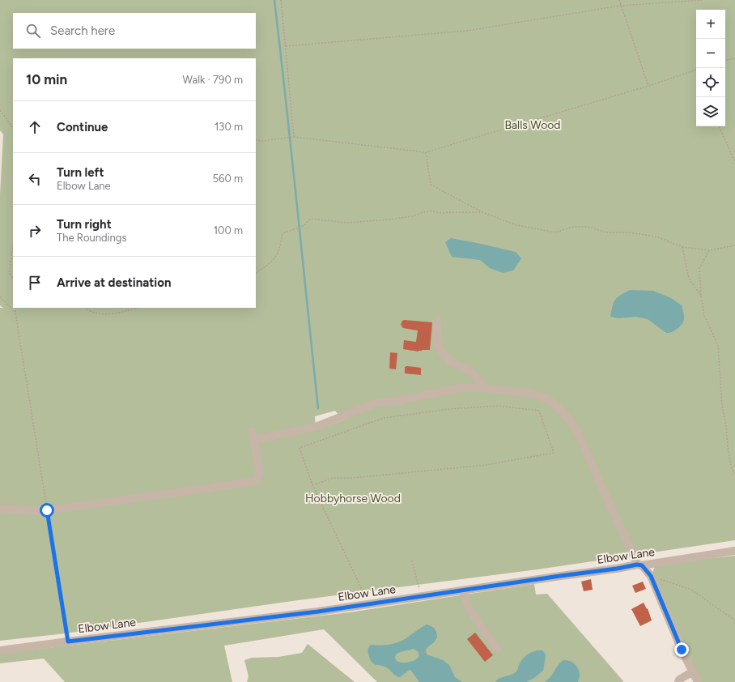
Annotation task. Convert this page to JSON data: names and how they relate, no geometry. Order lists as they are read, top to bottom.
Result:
{
  "streets": {
    "lane": ["Elbow Lane"]
  },
  "parks": ["Balls Wood", "Hobbyhorse Wood"],
  "page": {
    "map_buttons": ["+", "−"],
    "search": "Search here",
    "heading": ["10 min", "Walk · 790 m"],
    "list": [
      ["Continue", "130 m"],
      ["Turn left", "Elbow Lane", "560 m"],
      ["Turn right", "The Roundings", "100 m"],
      "Arrive at destination"
    ]
  }
}
